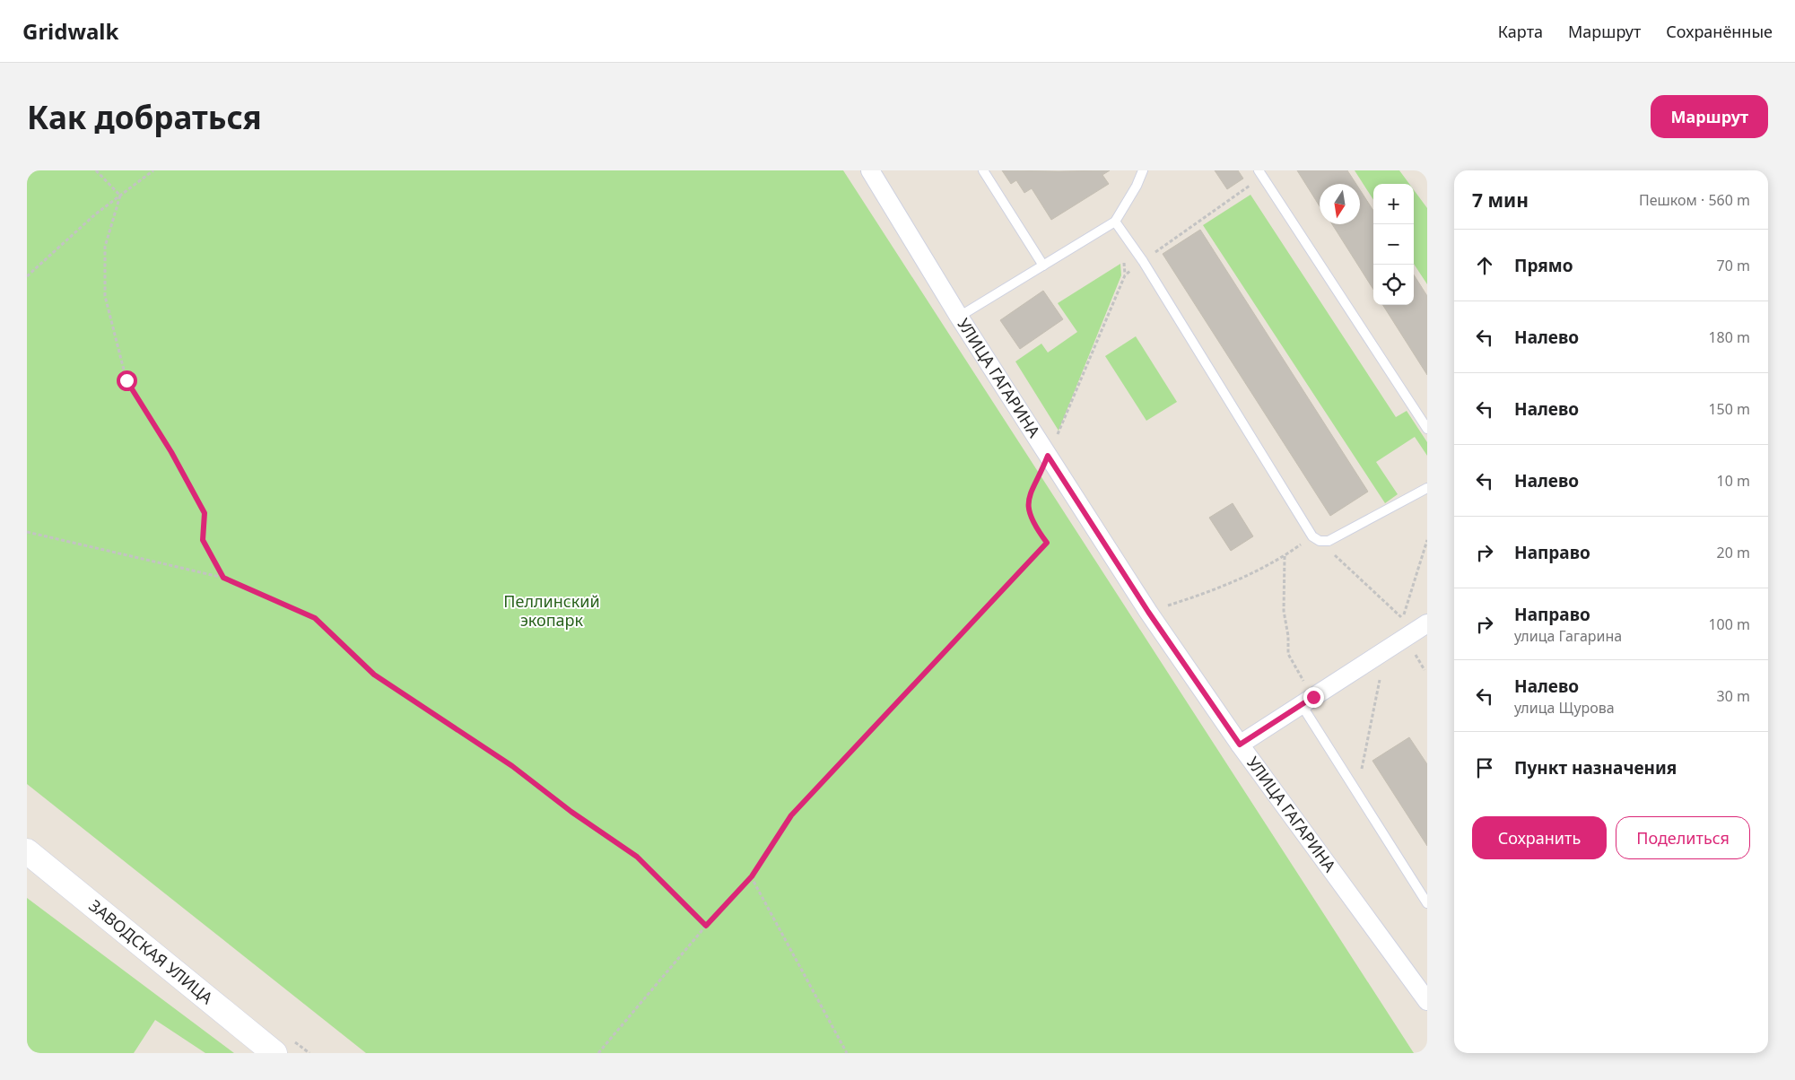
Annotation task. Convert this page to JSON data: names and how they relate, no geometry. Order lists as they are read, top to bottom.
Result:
{
  "streets": {
    "street": ["УЛИЦА ГАГАРИНА", "ЗАВОДСКАЯ УЛИЦА"]
  },
  "parks": ["Пеллинский экопарк"],
  "north": "bottom",
  "page": {
    "header": "Gridwalk",
    "nav": ["Карта", "Маршрут", "Сохранённые"],
    "buttons": [
      "Маршрут",
      ["Сохранить", "Поделиться"]
    ],
    "title": "Как добраться",
    "heading": ["7 мин", "Пешком · 560 m"],
    "map_buttons": ["+", "−"],
    "list": [
      ["Прямо", "70 m"],
      ["Налево", "180 m"],
      ["Налево", "150 m"],
      ["Налево", "10 m"],
      ["Направо", "20 m"],
      ["Направо", "улица Гагарина", "100 m"],
      ["Налево", "улица Щурова", "30 m"],
      "Пункт назначения"
    ]
  }
}
